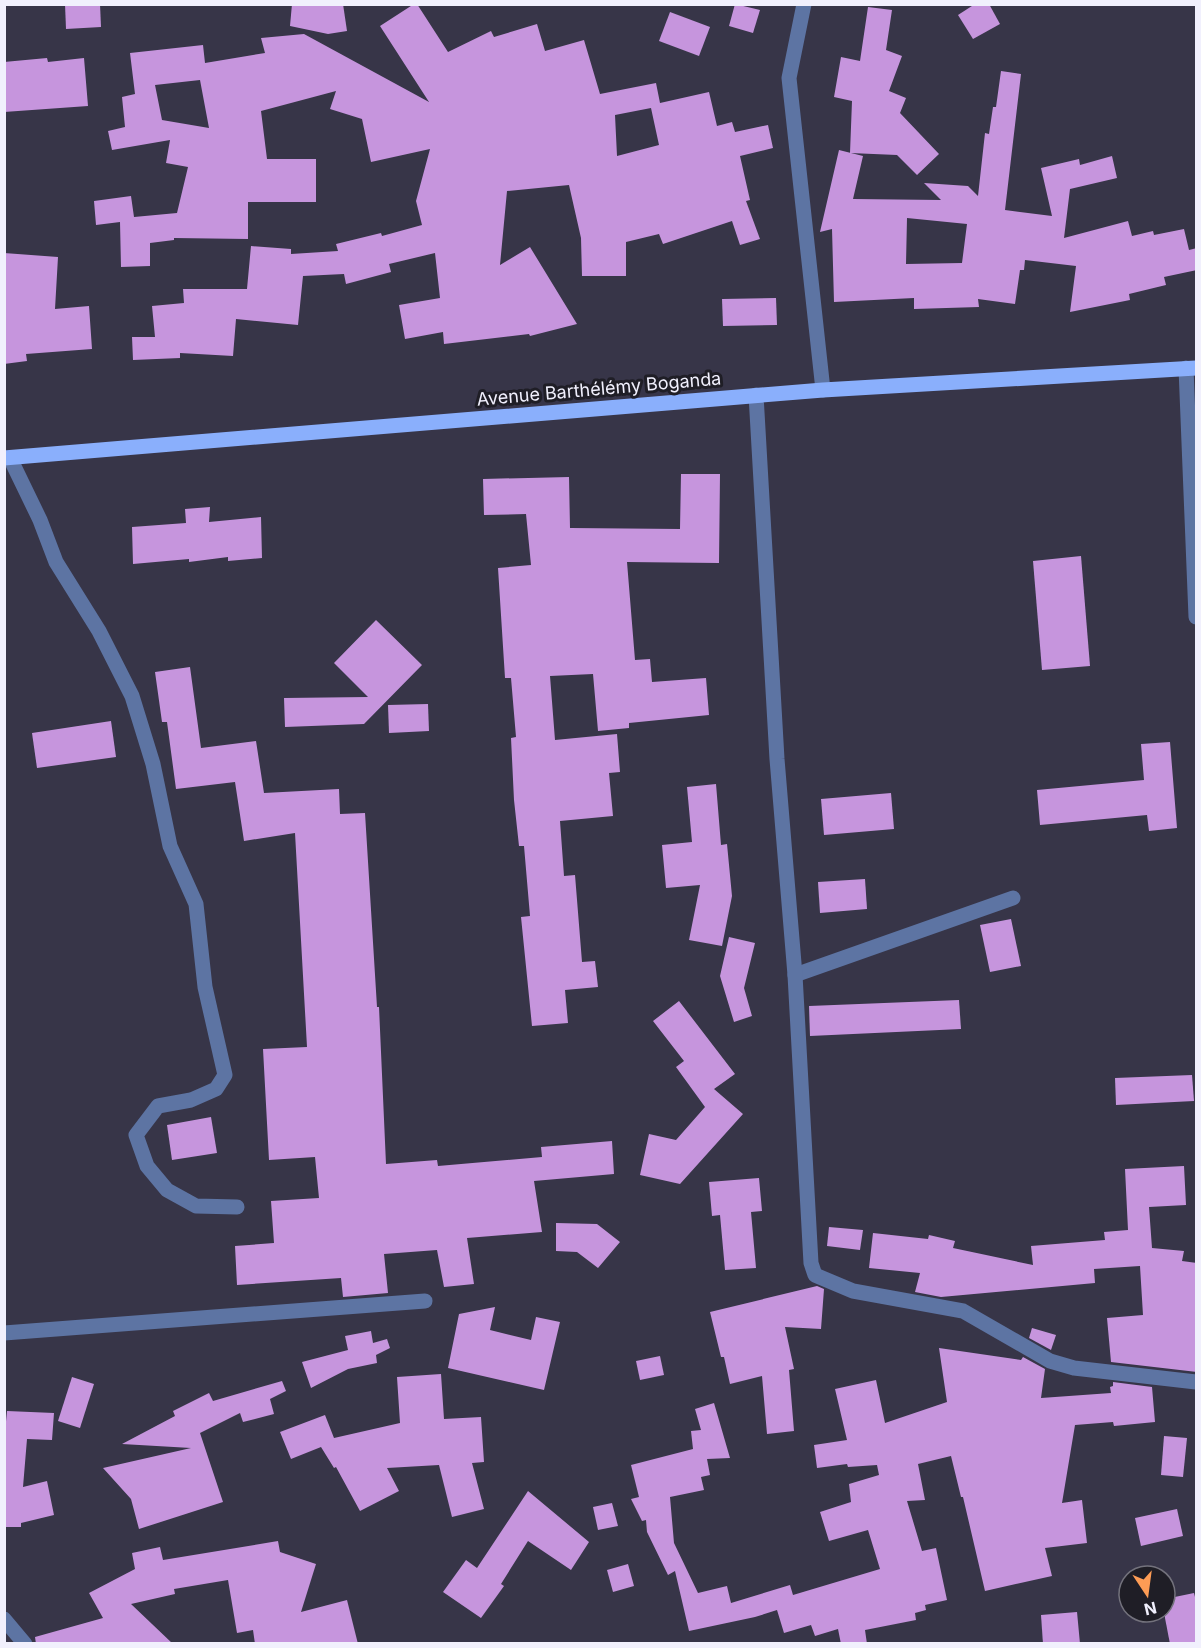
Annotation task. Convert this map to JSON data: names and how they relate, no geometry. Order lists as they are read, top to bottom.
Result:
{
  "streets": {
    "main road": ["Avenue Barthélémy Boganda"]
  },
  "north": "bottom"
}
